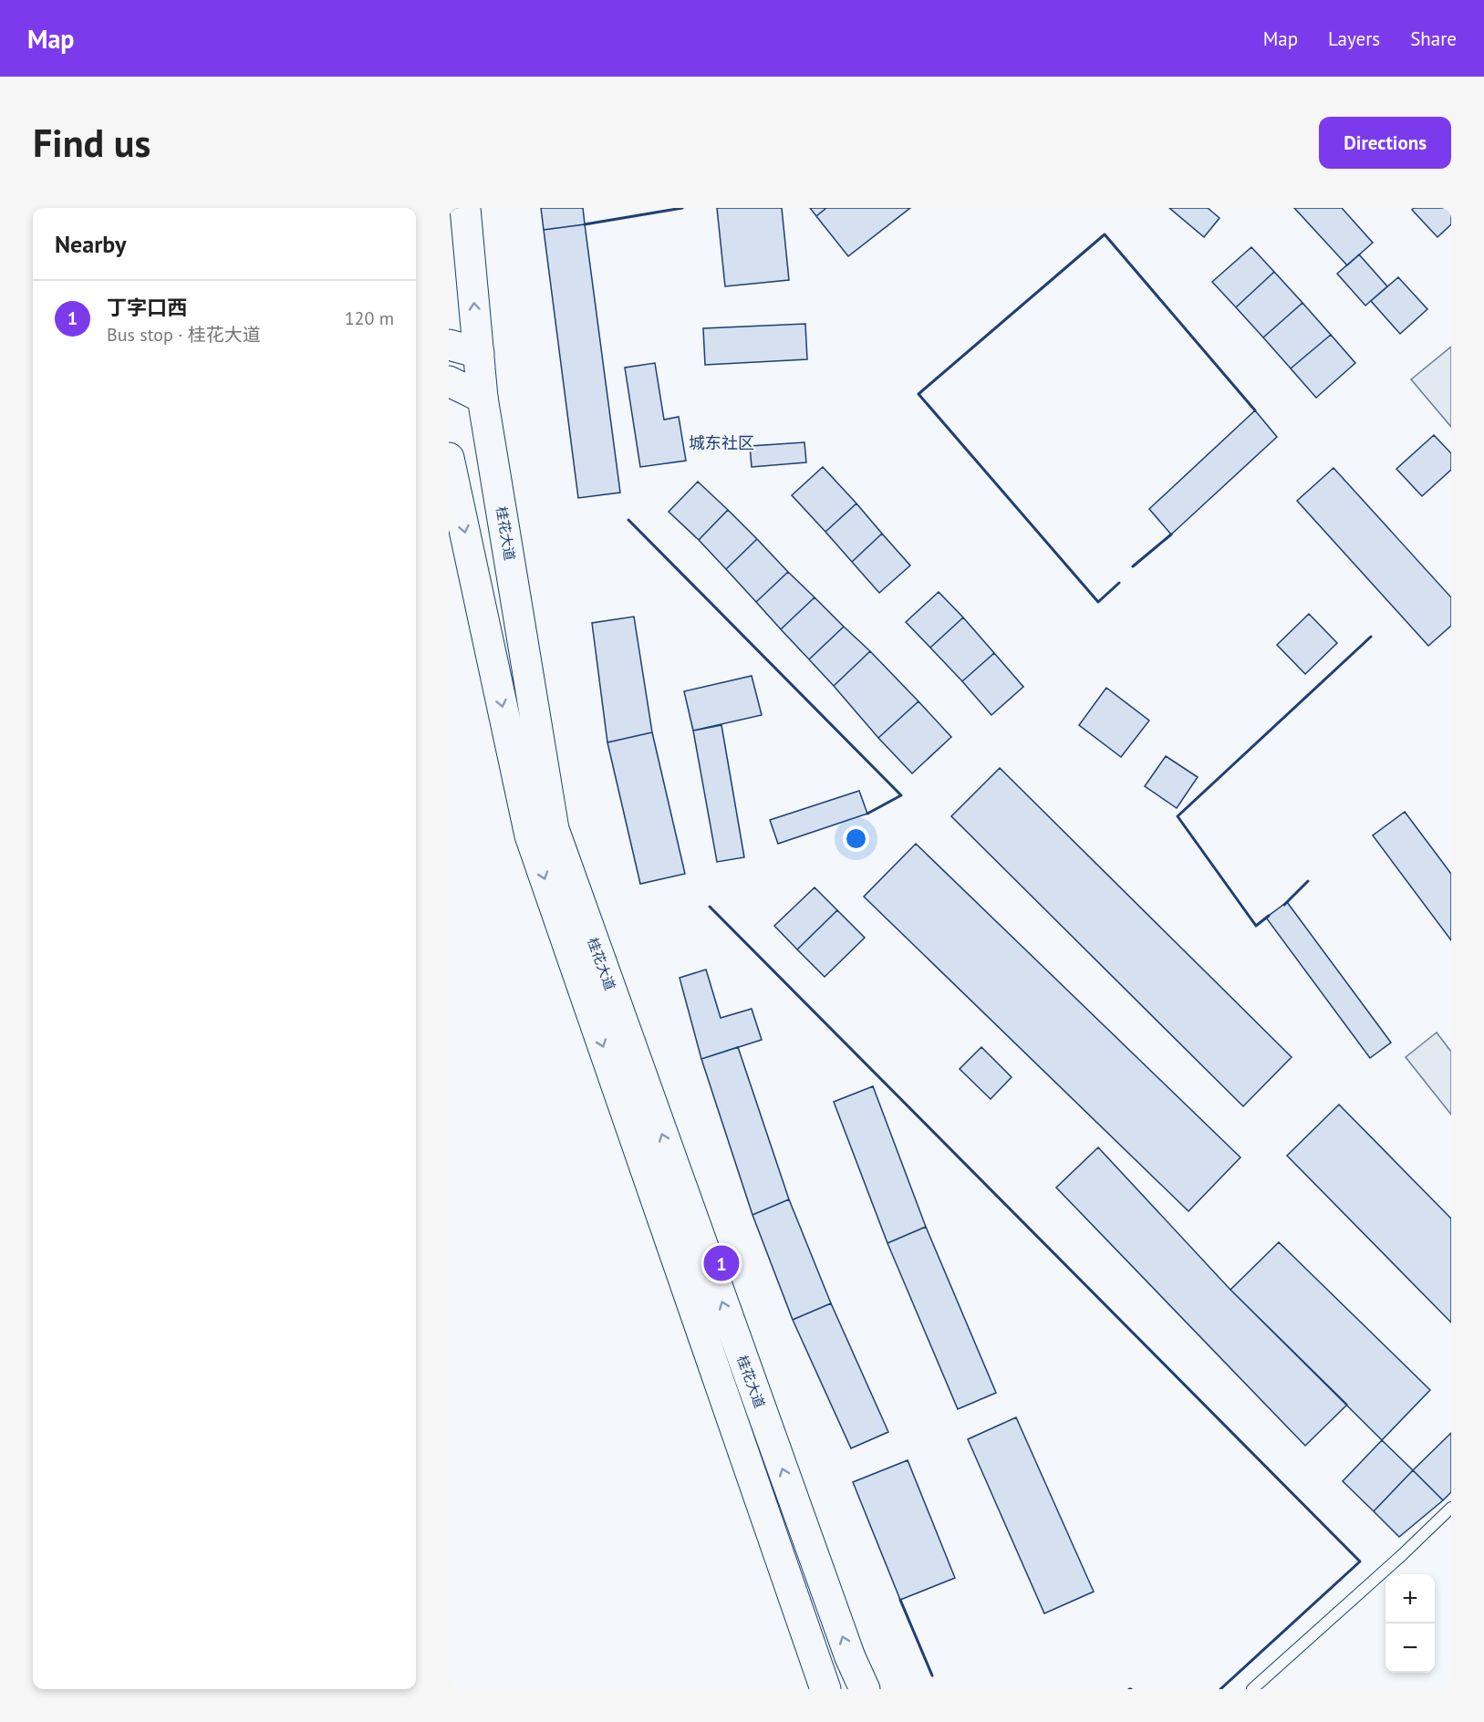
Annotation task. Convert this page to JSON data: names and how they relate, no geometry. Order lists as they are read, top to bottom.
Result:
{
  "streets": {
    "main road": ["桂花大道"]
  },
  "districts": ["城东社区"],
  "page": {
    "header": "Map",
    "nav": ["Map", "Layers", "Share"],
    "buttons": "Directions",
    "title": "Find us",
    "heading": "Nearby",
    "list": [
      {
        "mark": "1",
        "name": "丁字口西",
        "note": "Bus stop · 桂花大道",
        "value": "120 m"
      }
    ],
    "pins": "1",
    "map_buttons": ["+", "−"]
  }
}
